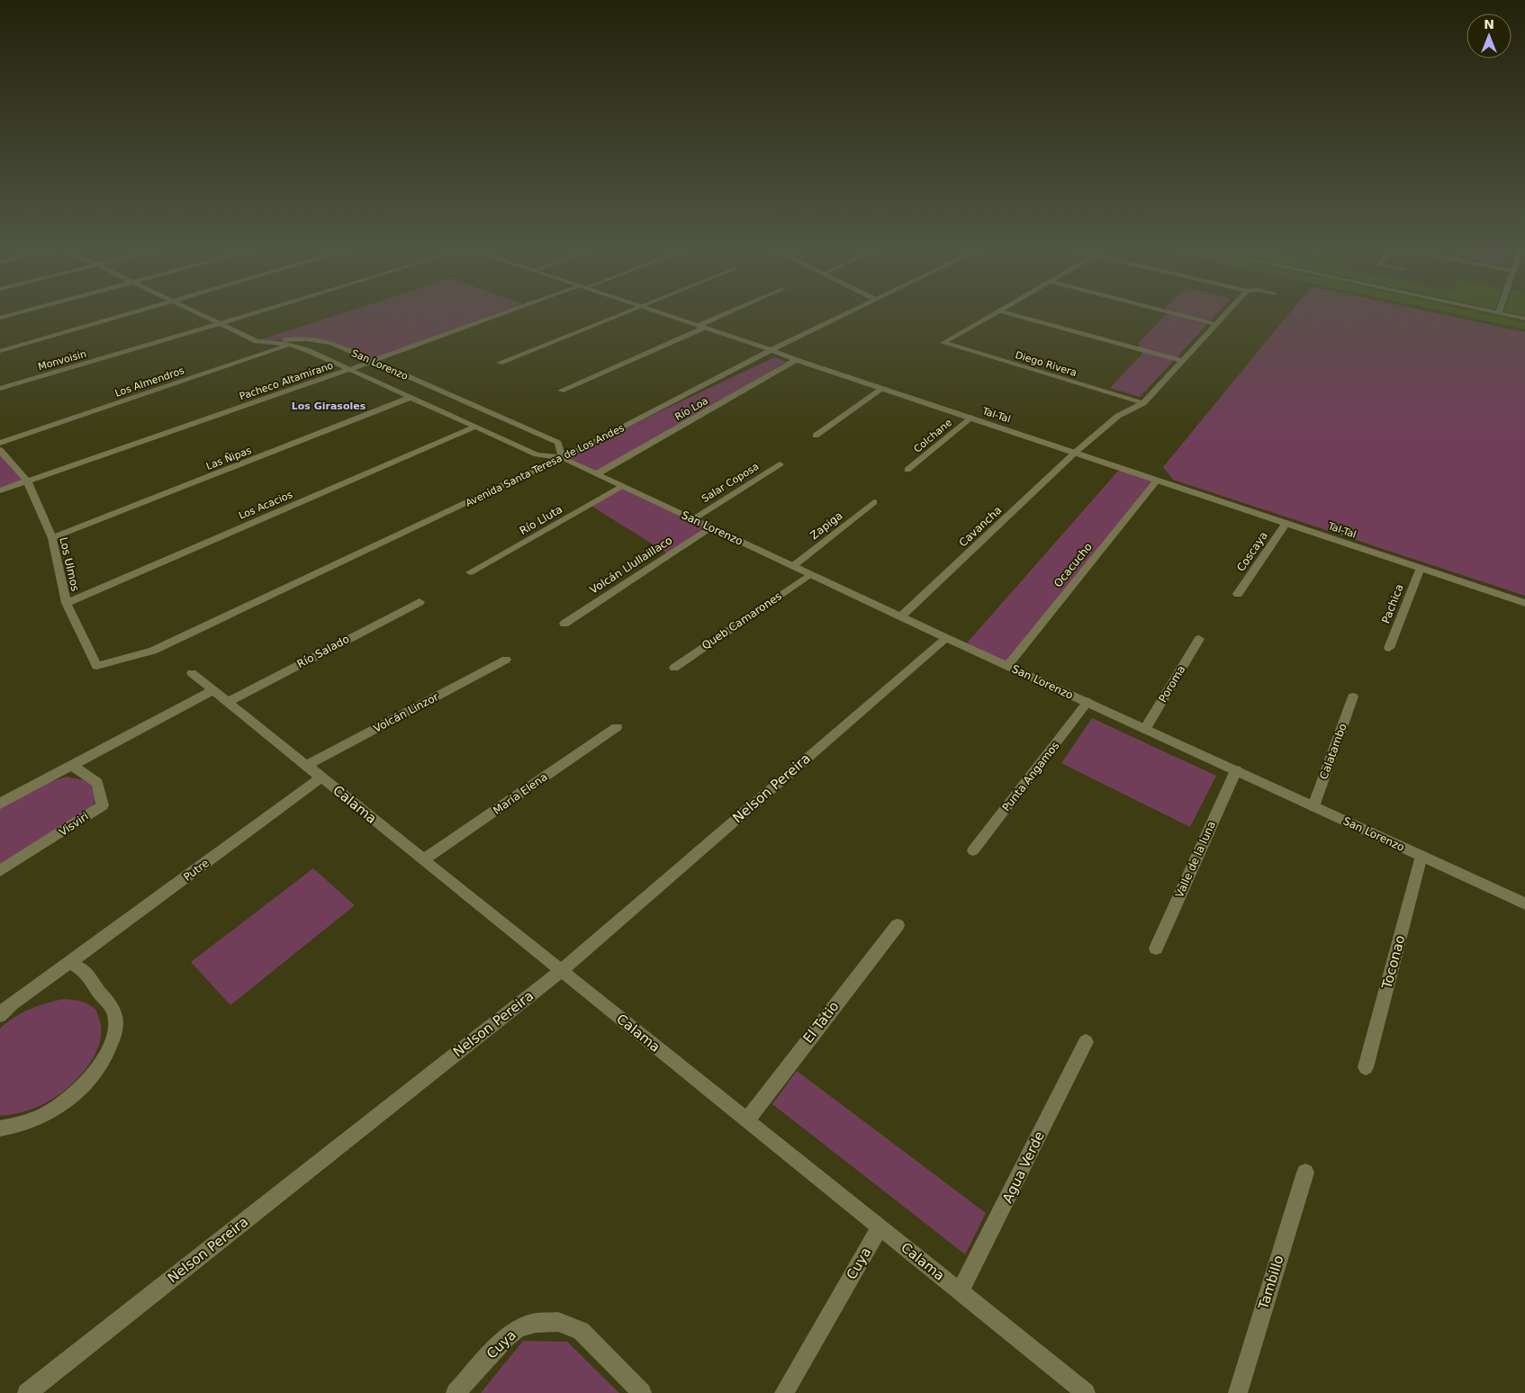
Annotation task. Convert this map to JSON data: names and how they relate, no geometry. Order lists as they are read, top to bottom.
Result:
{
  "streets": {
    "street": [
      "Monvoisin",
      "Diego Rivera",
      "San Lorenzo",
      "Pacheco Altamirano",
      "Los Almendros",
      "Río Loa",
      "Tal-Tal",
      "Colchane",
      "Las Ñipas",
      "Avenida Santa Teresa de Los Andes",
      "Salar Coposa",
      "Los Acacios",
      "Río Lluta",
      "Zapiga",
      "Cavancha",
      "Coscaya",
      "Los Ulmos",
      "Volcán Llullaillaco",
      "Ocacucho",
      "Pachica",
      "Queb Camarones",
      "Río Salado",
      "Poroma",
      "Volcán Linzor",
      "Calatambo",
      "Punta Angamos",
      "Nelson Pereira",
      "María Elena",
      "Calama",
      "Visviri",
      "Valle de la luna",
      "Putre",
      "Toconao",
      "El Tatio",
      "Agua Verde",
      "Cuya",
      "Tambillo"
    ]
  },
  "crossings": [
    ["Monvoisin", "San Lorenzo"],
    ["Diego Rivera", "Cavancha"],
    ["San Lorenzo", "Pacheco Altamirano"],
    ["San Lorenzo", "Los Almendros"],
    ["San Lorenzo", "Río Loa"],
    ["San Lorenzo", "Las Ñipas"],
    ["San Lorenzo", "Avenida Santa Teresa de Los Andes"],
    ["San Lorenzo", "Salar Coposa"],
    ["San Lorenzo", "Los Acacios"],
    ["San Lorenzo", "Río Lluta"],
    ["San Lorenzo", "Zapiga"],
    ["San Lorenzo", "Cavancha"],
    ["San Lorenzo", "Volcán Llullaillaco"],
    ["San Lorenzo", "Ocacucho"],
    ["San Lorenzo", "Queb Camarones"],
    ["San Lorenzo", "Poroma"],
    ["San Lorenzo", "Calatambo"],
    ["San Lorenzo", "Punta Angamos"],
    ["San Lorenzo", "Nelson Pereira"],
    ["San Lorenzo", "Valle de la luna"],
    ["San Lorenzo", "Toconao"],
    ["Pacheco Altamirano", "Los Ulmos"],
    ["Río Loa", "Tal-Tal"],
    ["Tal-Tal", "Colchane"],
    ["Tal-Tal", "Avenida Santa Teresa de Los Andes"],
    ["Tal-Tal", "Cavancha"],
    ["Tal-Tal", "Coscaya"],
    ["Tal-Tal", "Ocacucho"],
    ["Tal-Tal", "Pachica"],
    ["Las Ñipas", "Los Ulmos"],
    ["Avenida Santa Teresa de Los Andes", "Los Ulmos"],
    ["Los Acacios", "Los Ulmos"],
    ["Río Salado", "Calama"],
    ["Volcán Linzor", "Calama"],
    ["Nelson Pereira", "Calama"],
    ["María Elena", "Calama"],
    ["Calama", "Putre"],
    ["Calama", "El Tatio"],
    ["Calama", "Agua Verde"],
    ["Calama", "Cuya"]
  ],
  "districts": ["Los Girasoles"],
  "north": "top"
}
